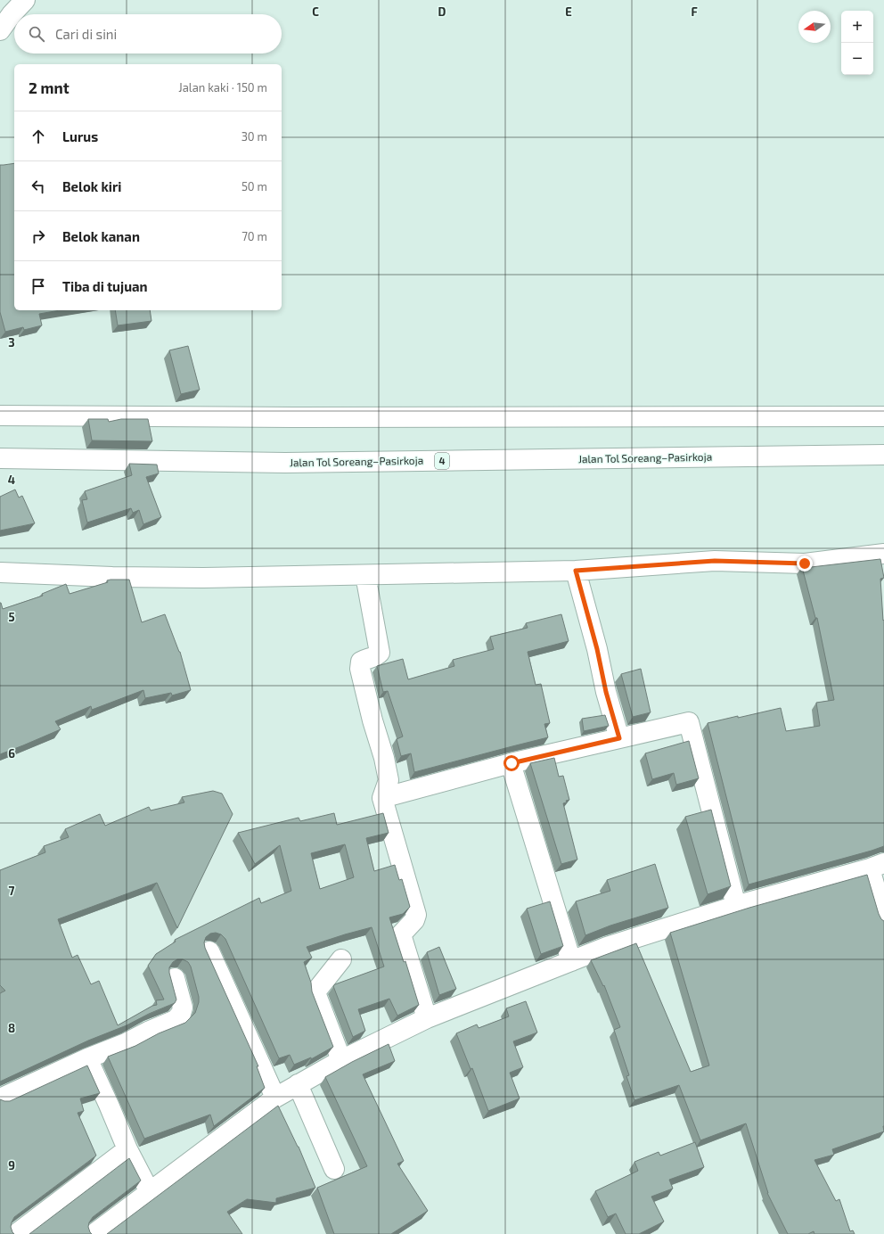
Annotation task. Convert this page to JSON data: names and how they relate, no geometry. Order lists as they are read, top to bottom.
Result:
{
  "streets": {
    "main road": ["Jalan Tol Soreang–Pasirkoja", "4"]
  },
  "north": "left",
  "page": {
    "map_buttons": ["+", "−"],
    "search": "Cari di sini",
    "heading": ["2 mnt", "Jalan kaki · 150 m"],
    "list": [
      ["Lurus", "30 m"],
      ["Belok kiri", "50 m"],
      ["Belok kanan", "70 m"],
      "Tiba di tujuan"
    ]
  },
  "grid": {
    "columns": [
      "C",
      "D",
      "E",
      "F"
    ],
    "rows": [
      "3",
      "4",
      "5",
      "6",
      "7",
      "8",
      "9"
    ]
  }
}
